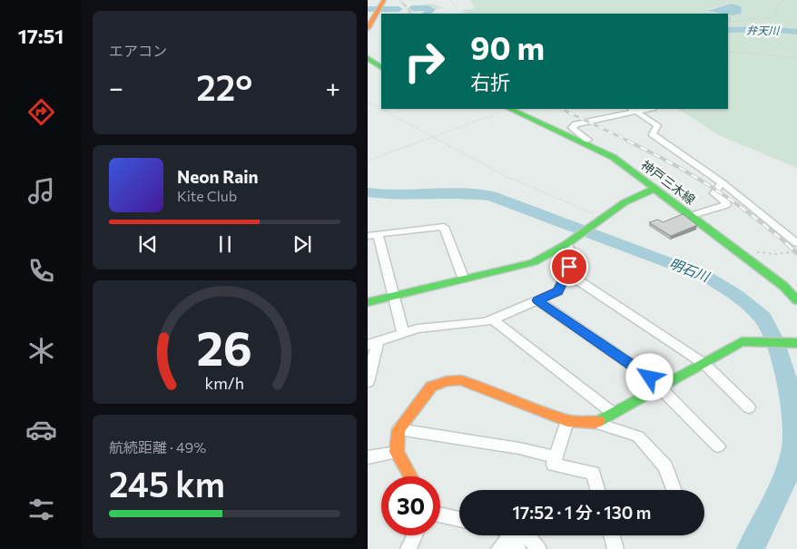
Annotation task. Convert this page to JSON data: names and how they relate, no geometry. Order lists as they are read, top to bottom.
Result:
{
  "streets": {
    "street": ["神戸三木線"]
  },
  "water": ["弁天川", "明石川"],
  "page": {
    "tabs": "17:51",
    "tile": [
      "エアコン",
      ["航続距離 · 49%", "245 km"]
    ],
    "turn": ["90 m", "右折"],
    "heat": ["−", "22°", "+"],
    "song": ["Neon Rain", "Kite Club"],
    "limit": "30",
    "trip": "17:52 · 1 分 · 130 m",
    "gauge": ["26", "km/h"]
  }
}
